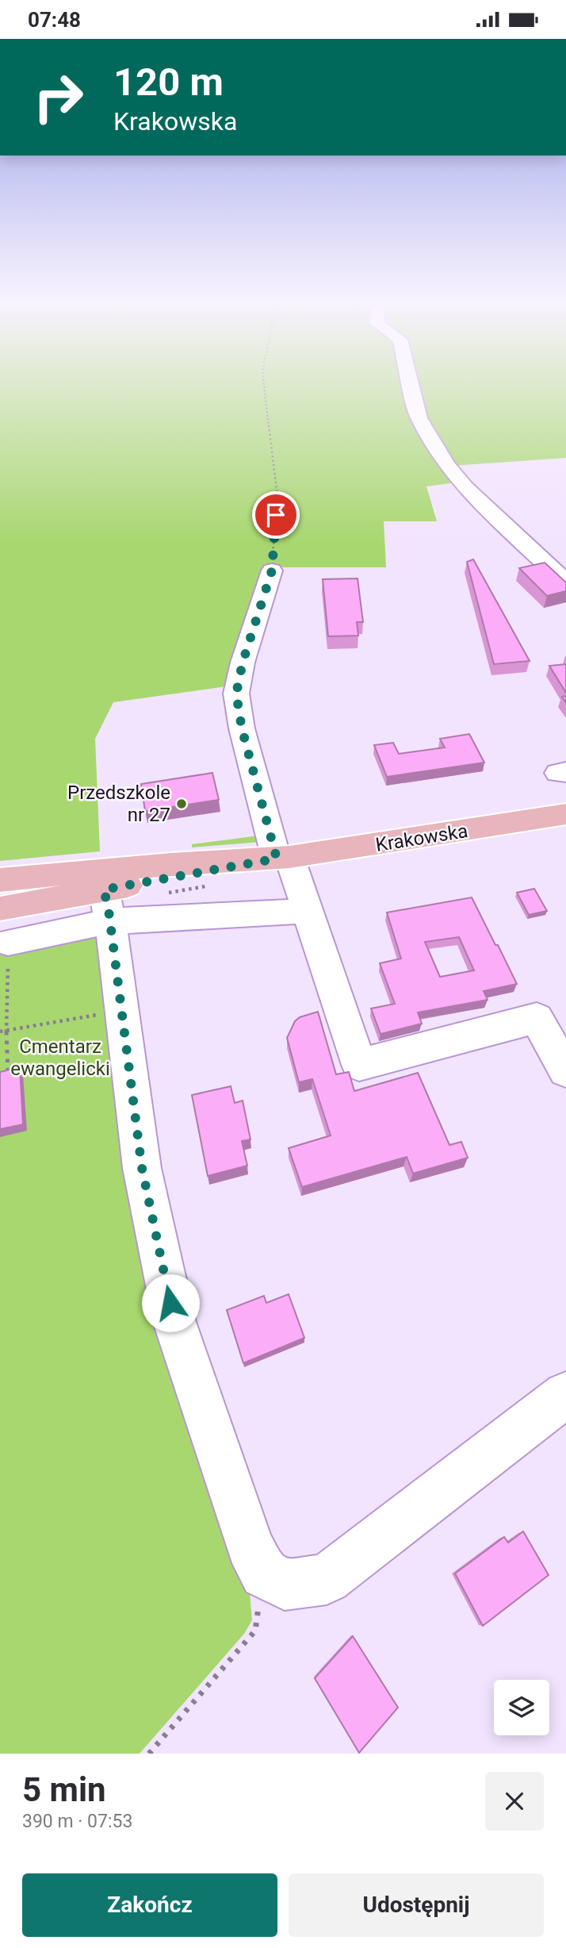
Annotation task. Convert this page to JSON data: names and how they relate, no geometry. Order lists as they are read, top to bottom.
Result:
{
  "streets": {
    "main road": ["Krakowska"]
  },
  "parks": ["Cmentarz ewangelicki"],
  "places": ["Przedszkole nr 27"],
  "page": {
    "status": "07:48",
    "turn": ["120 m", "Krakowska"],
    "heading": ["5 min", "390 m · 07:53"],
    "buttons": ["Zakończ", "Udostępnij"]
  }
}
